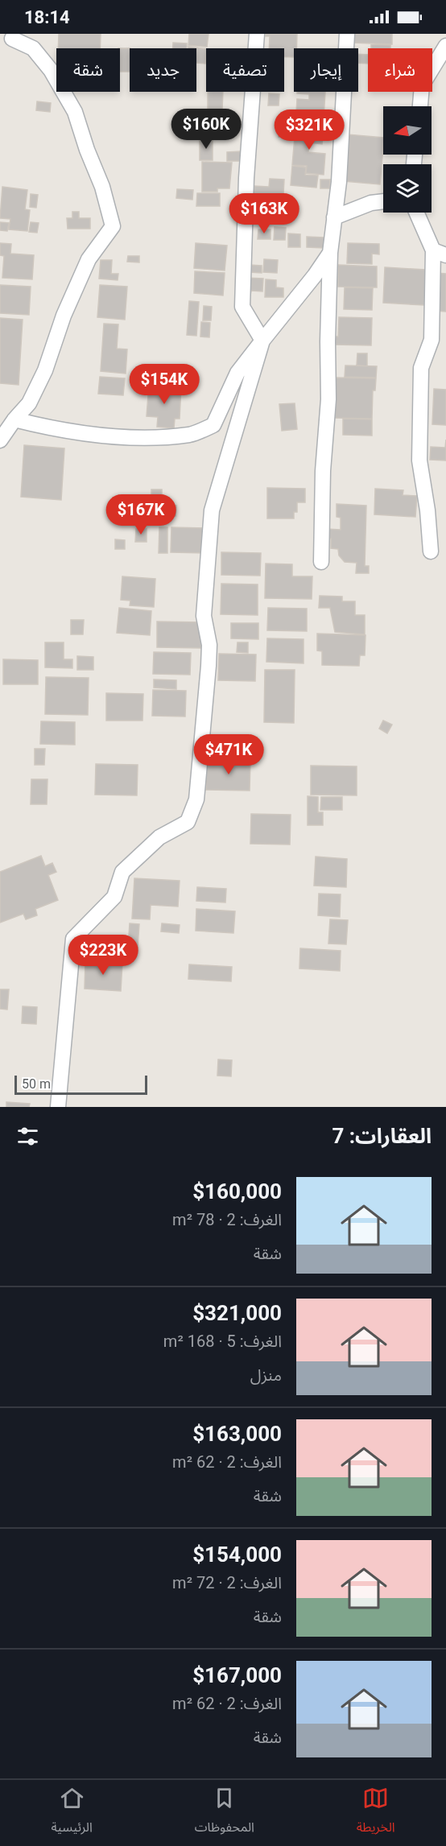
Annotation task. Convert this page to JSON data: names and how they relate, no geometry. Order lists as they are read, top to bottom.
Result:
{
  "scale_bar": "50 m",
  "north": "left",
  "page": {
    "status": "18:14",
    "chip": [
      "شراء",
      "إيجار",
      "تصفية",
      "جديد",
      "شقة"
    ],
    "price": [
      "$160K",
      "$321K",
      "$163K",
      "$154K",
      "$167K",
      "$471K",
      "$223K"
    ],
    "scale": "50 m",
    "heading": "العقارات: 7",
    "list": [
      {
        "name": "$160,000",
        "note": "الغرف: 2 · 78 m² · شقة"
      },
      {
        "name": "$321,000",
        "note": "الغرف: 5 · 168 m² · منزل"
      },
      {
        "name": "$163,000",
        "note": "الغرف: 2 · 62 m² · شقة"
      },
      {
        "name": "$154,000",
        "note": "الغرف: 2 · 72 m² · شقة"
      },
      {
        "name": "$167,000",
        "note": "الغرف: 2 · 62 m² · شقة"
      }
    ],
    "tabs": ["الخريطة", "المحفوظات", "الرئيسية"]
  }
}
